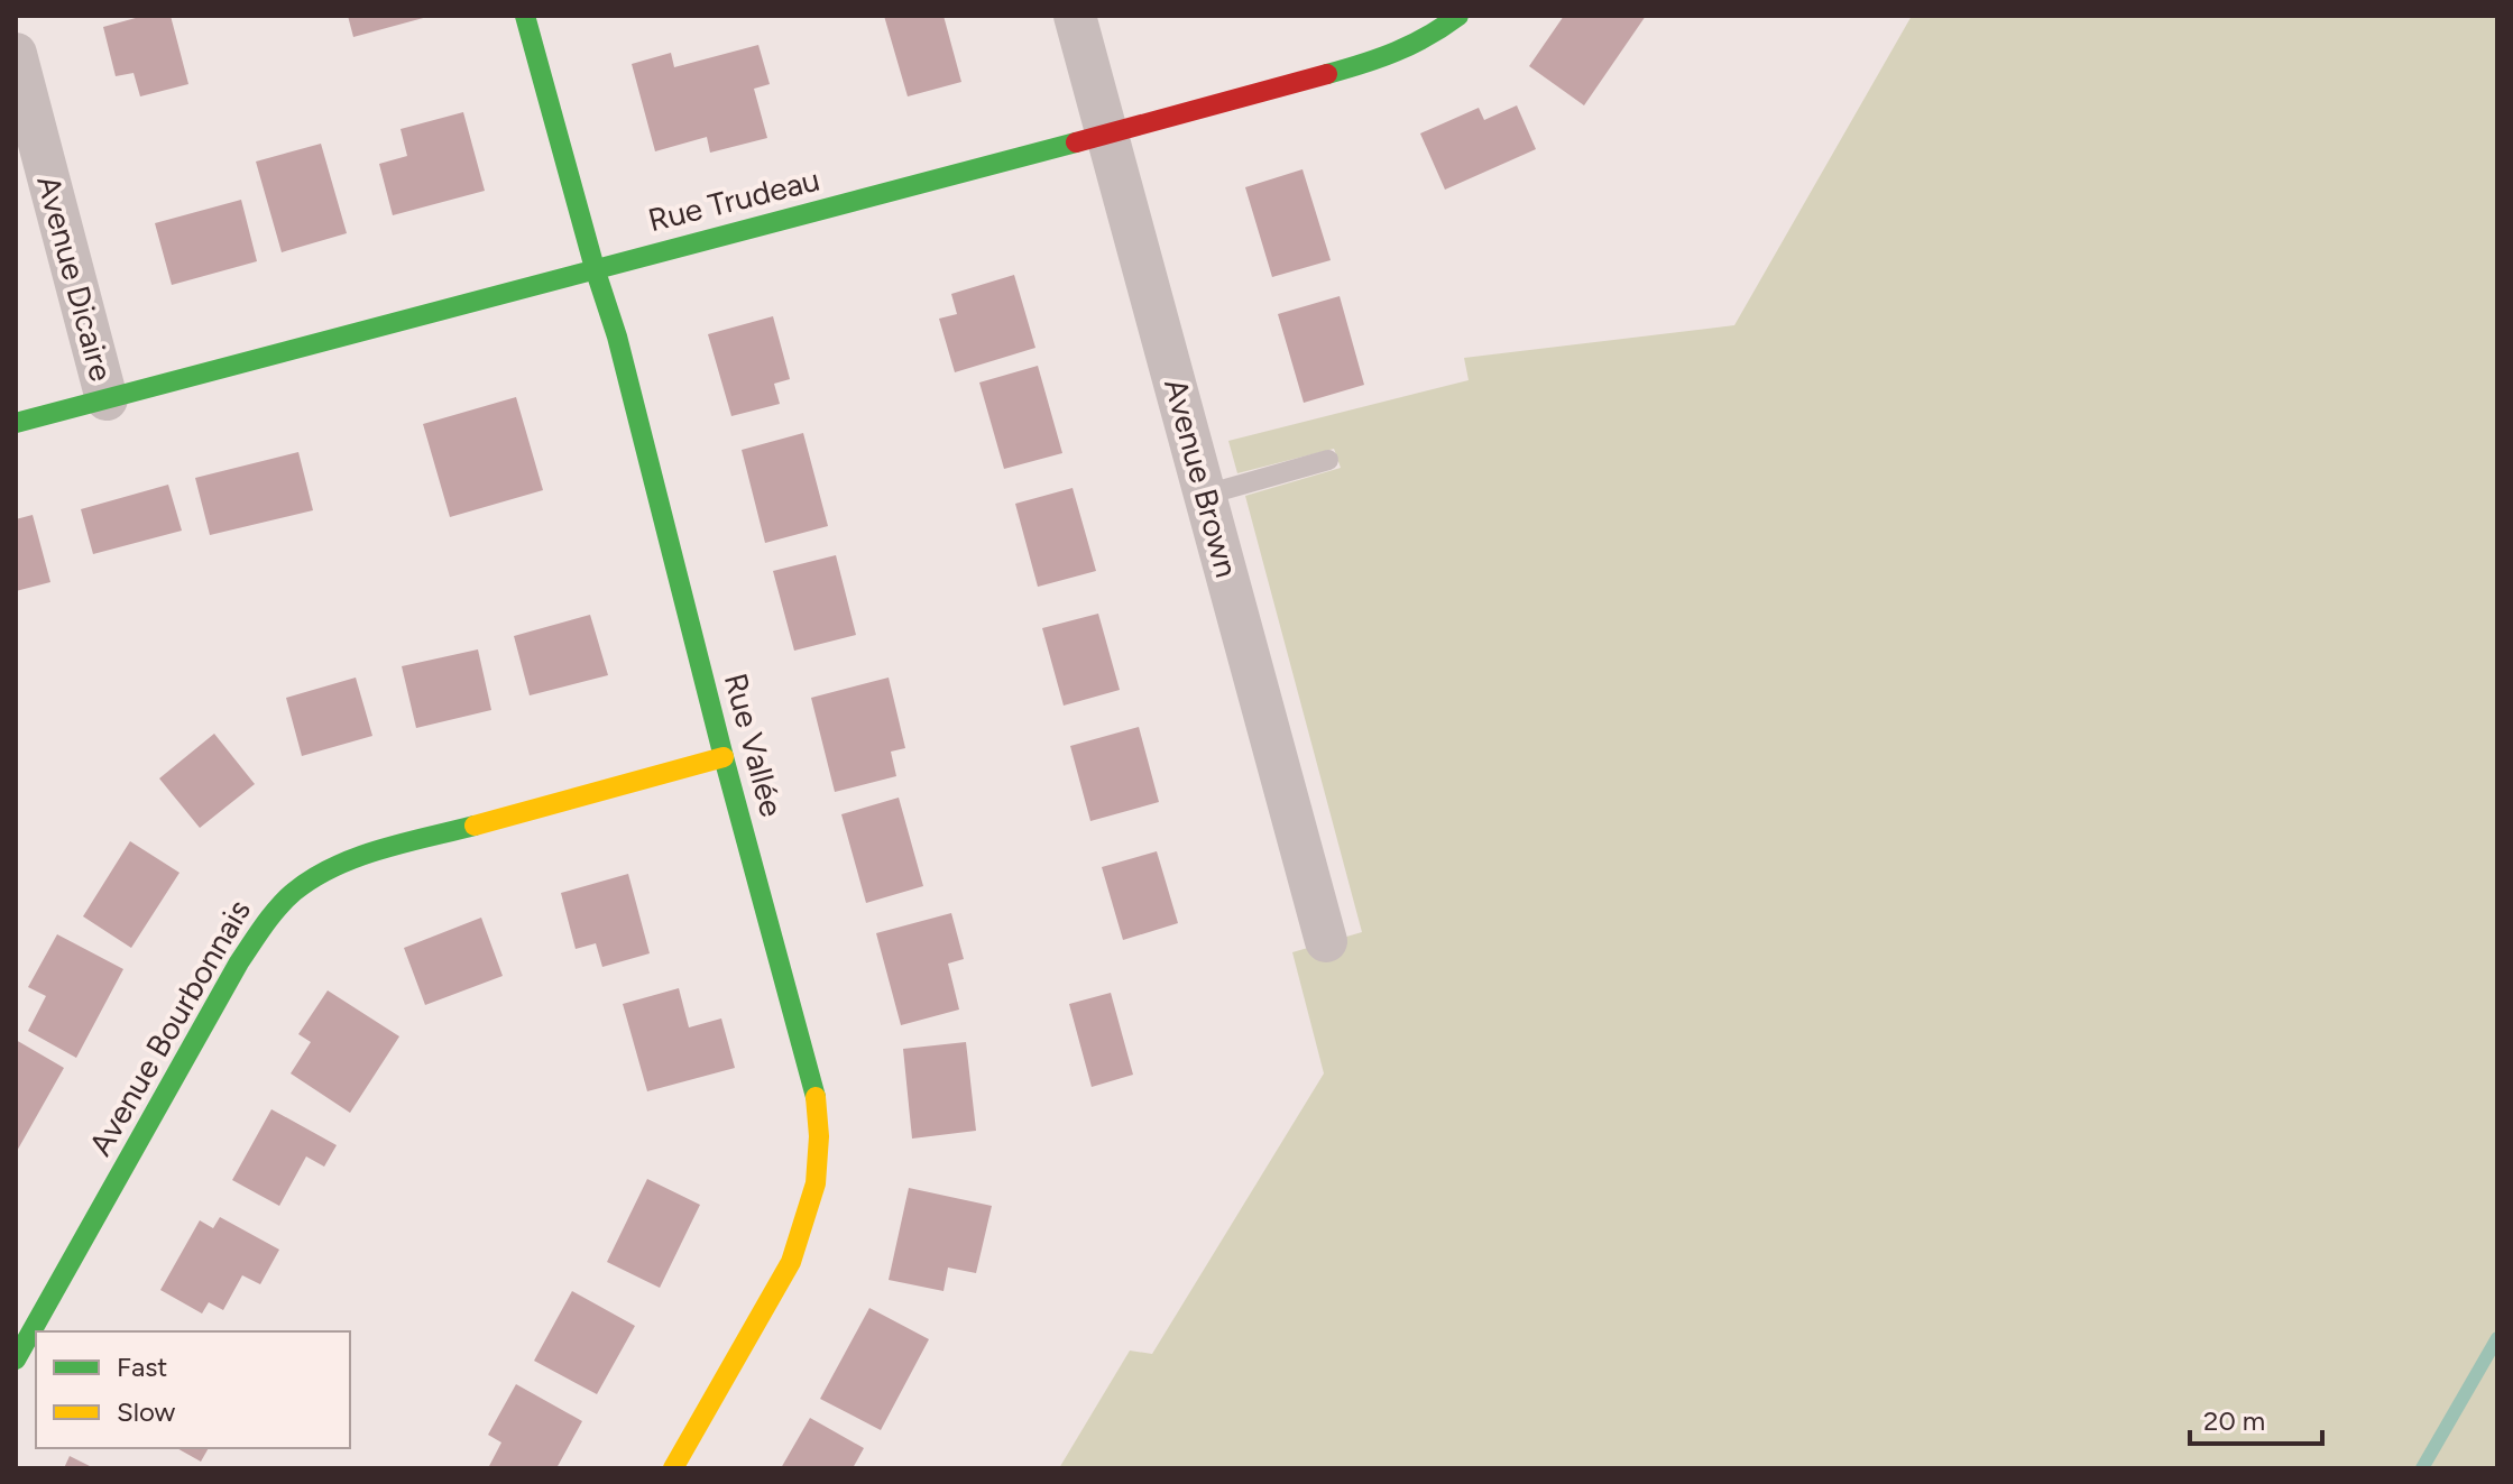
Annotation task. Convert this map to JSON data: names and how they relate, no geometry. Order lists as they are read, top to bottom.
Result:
{
  "streets": {
    "street": [
      "Rue Trudeau",
      "Avenue Dicaire",
      "Avenue Brown",
      "Rue Vallée",
      "Avenue Bourbonnais"
    ]
  },
  "crossings": [
    ["Rue Trudeau", "Avenue Dicaire"],
    ["Rue Trudeau", "Avenue Brown"],
    ["Rue Trudeau", "Rue Vallée"],
    ["Rue Vallée", "Avenue Bourbonnais"]
  ],
  "legend": ["Fast", "Slow"],
  "scale_bar": "20 m"
}
